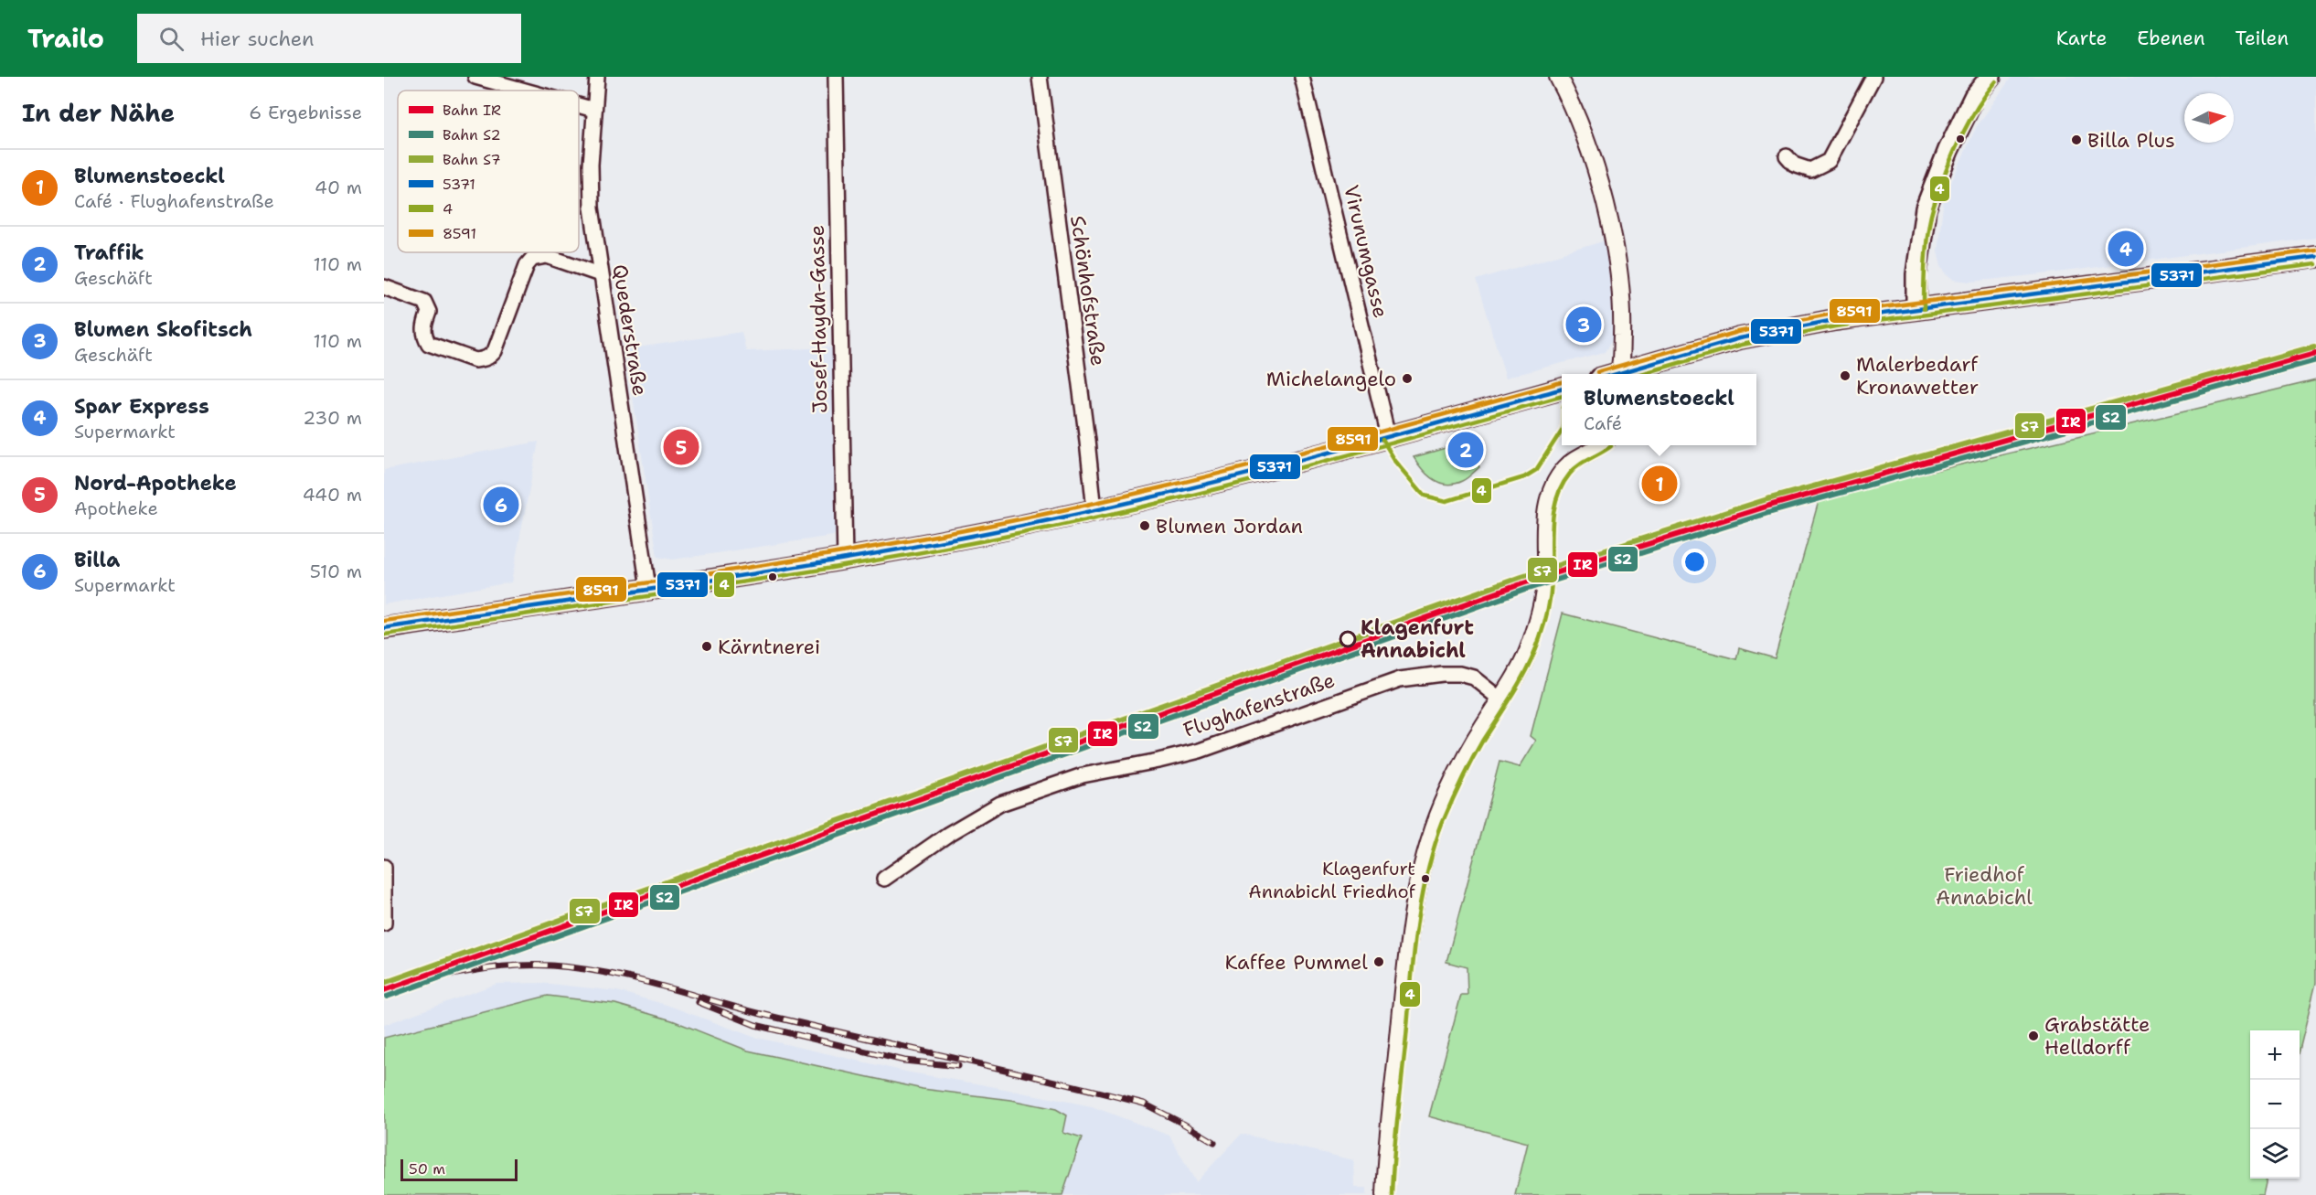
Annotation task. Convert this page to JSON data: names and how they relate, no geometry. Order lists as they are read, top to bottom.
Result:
{
  "streets": {
    "street": [
      "Virunumgasse",
      "Schönhofstraße",
      "Josef-Haydn-Gasse",
      "Quederstraße",
      "Flughafenstraße"
    ]
  },
  "parks": ["Friedhof Annabichl"],
  "places": [
    "Billa Plus",
    "Malerbedarf Kronawetter",
    "Michelangelo",
    "Blumen Jordan",
    "Klagenfurt Annabichl",
    "Kärntnerei",
    "Klagenfurt Annabichl Friedhof",
    "Kaffee Pummel",
    "Grabstätte Helldorff"
  ],
  "lines": [
    "transit line 4",
    "transit line 8591",
    "transit line 5371",
    "rail line S7",
    "rail line IR",
    "rail line S2"
  ],
  "legend": [
    "Bahn IR",
    "Bahn S2",
    "Bahn S7",
    "5371",
    "4",
    "8591"
  ],
  "scale_bar": "50 m",
  "north": "right",
  "page": {
    "header": "Trailo",
    "search": "Hier suchen",
    "nav": ["Karte", "Ebenen", "Teilen"],
    "heading": ["In der Nähe", "6 Ergebnisse"],
    "list": [
      {
        "mark": "1",
        "name": "Blumenstoeckl",
        "note": "Café · Flughafenstraße",
        "value": "40 m"
      },
      {
        "mark": "2",
        "name": "Traffik",
        "note": "Geschäft",
        "value": "110 m"
      },
      {
        "mark": "3",
        "name": "Blumen Skofitsch",
        "note": "Geschäft",
        "value": "110 m"
      },
      {
        "mark": "4",
        "name": "Spar Express",
        "note": "Supermarkt",
        "value": "230 m"
      },
      {
        "mark": "5",
        "name": "Nord-Apotheke",
        "note": "Apotheke",
        "value": "440 m"
      },
      {
        "mark": "6",
        "name": "Billa",
        "note": "Supermarkt",
        "value": "510 m"
      }
    ],
    "pins": [
      "4",
      "3",
      "5",
      "2",
      "1",
      "6"
    ],
    "popup": ["Blumenstoeckl", "Café"],
    "map_buttons": ["+", "−"],
    "scale": "50 m"
  }
}
